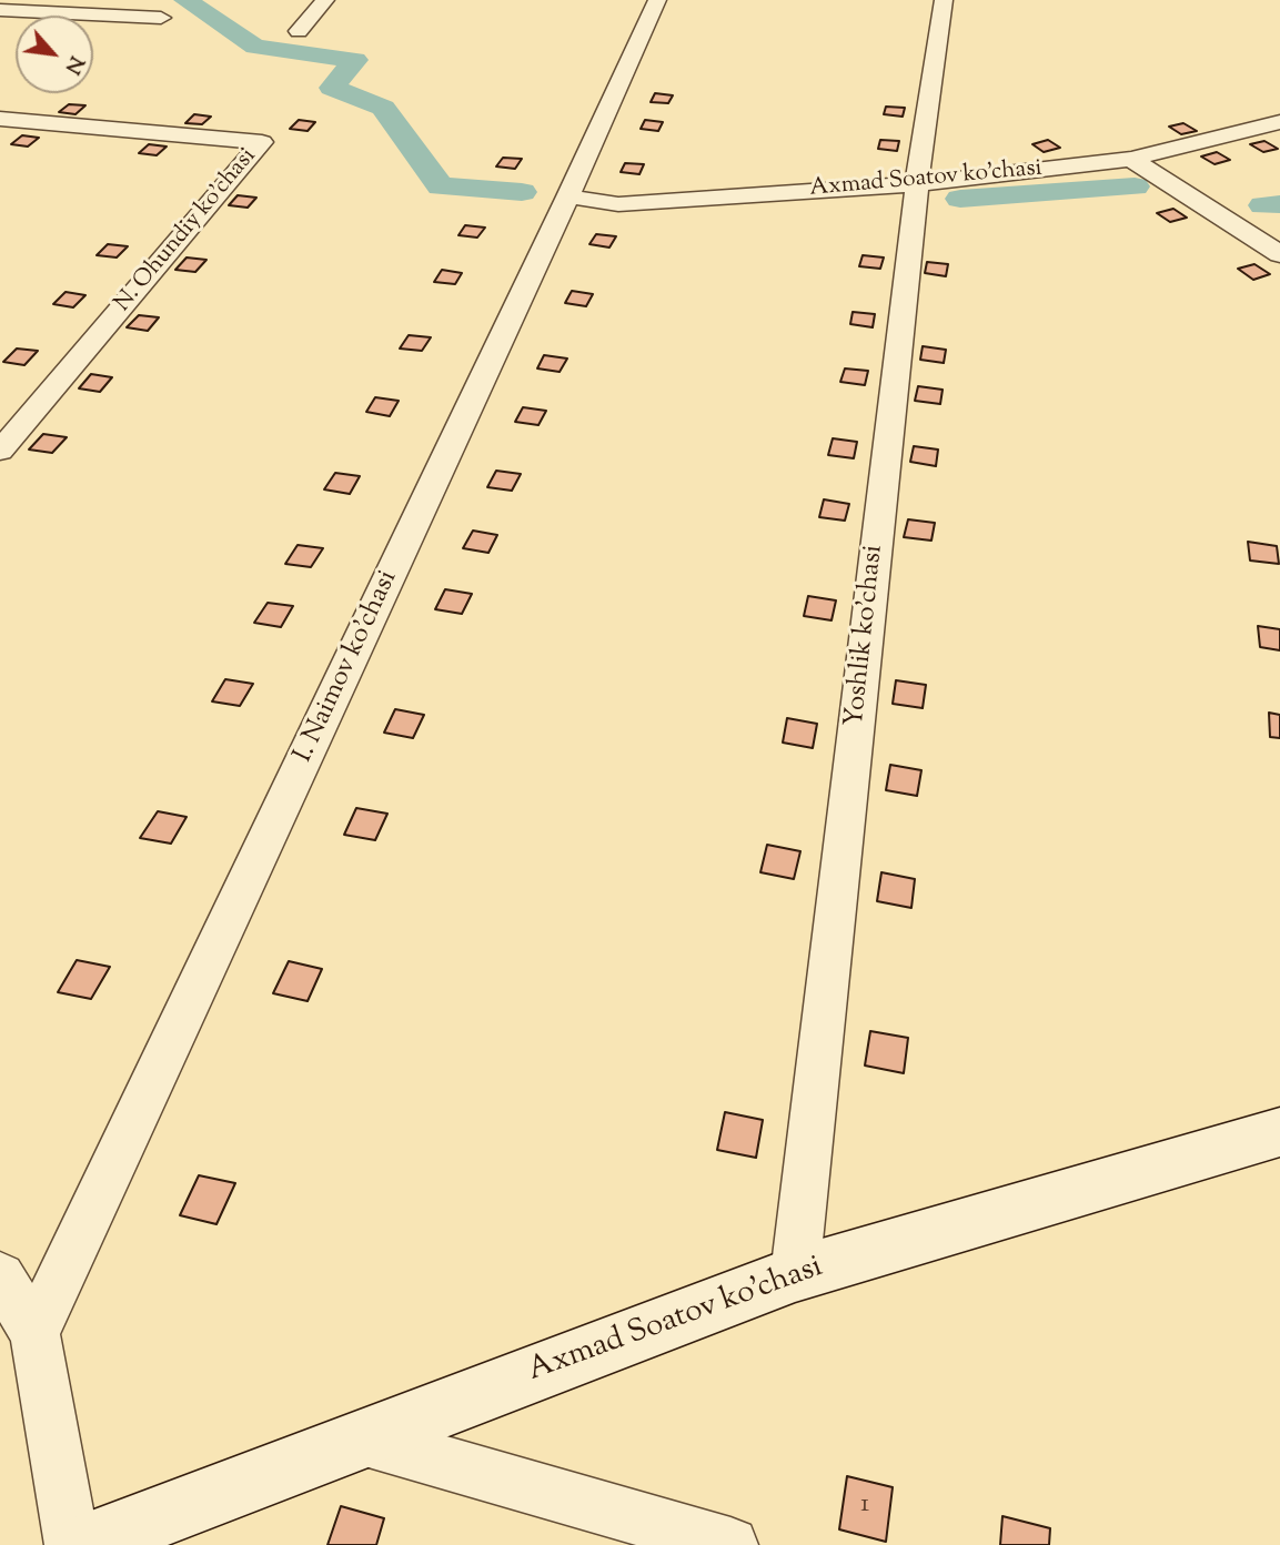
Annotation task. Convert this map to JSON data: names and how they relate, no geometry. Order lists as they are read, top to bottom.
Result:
{
  "streets": {
    "street": [
      "Axmad Soatov ko'chasi",
      "N. Ohundiy ko'chasi",
      "Yoshlik ko'chasi",
      "I. Naimov ko'chasi"
    ]
  },
  "crossings": [
    ["Axmad Soatov ko'chasi", "Yoshlik ko'chasi"],
    ["Axmad Soatov ko'chasi", "I. Naimov ko'chasi"]
  ],
  "house_numbers": ["1"],
  "north": "bottom right"
}
